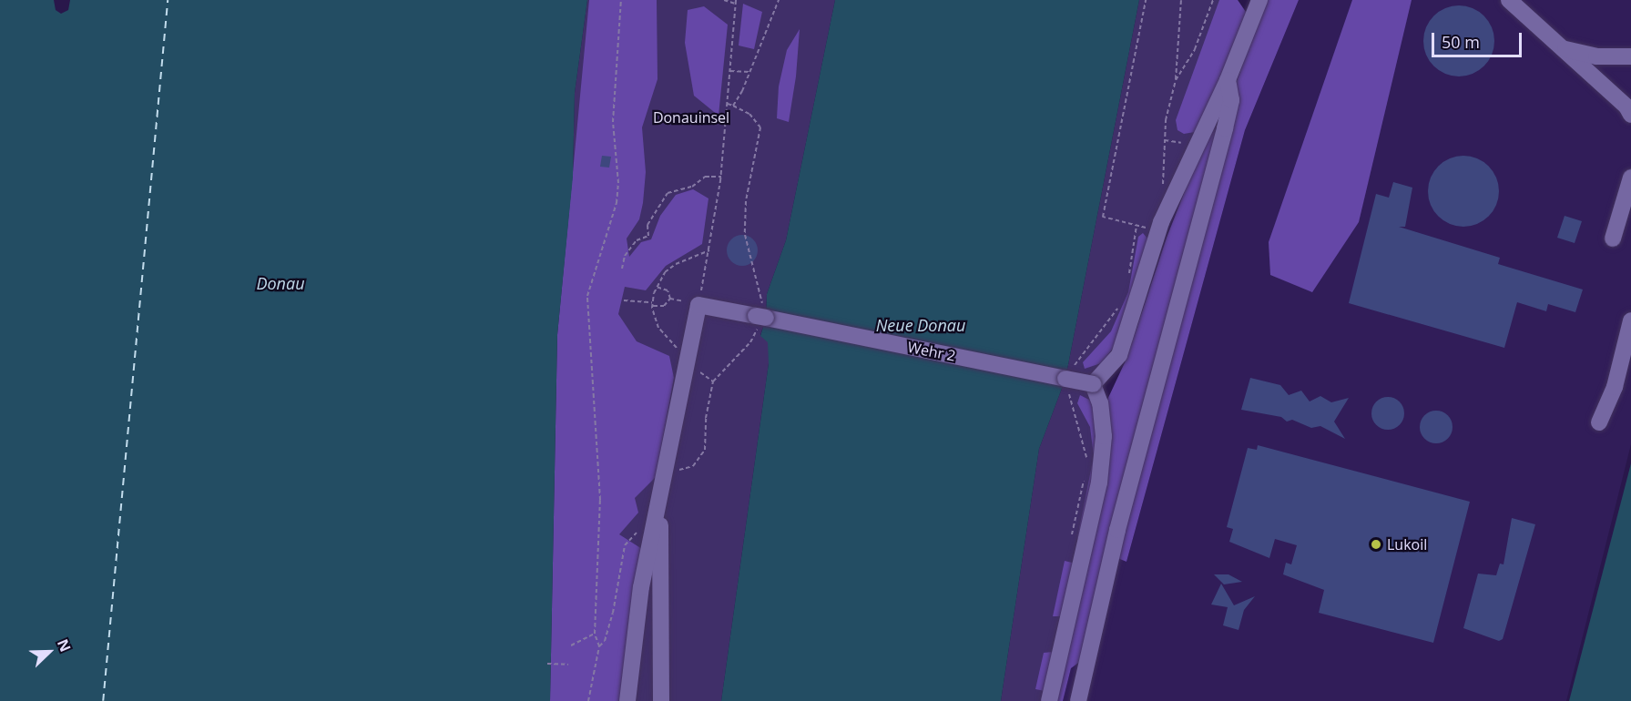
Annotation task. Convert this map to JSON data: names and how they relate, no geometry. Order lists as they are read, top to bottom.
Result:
{
  "streets": {
    "street": ["Wehr 2"]
  },
  "water": ["Donau", "Neue Donau"],
  "parks": ["Donauinsel"],
  "places": ["Lukoil"],
  "scale_bar": "50 m",
  "north": "top right"
}
